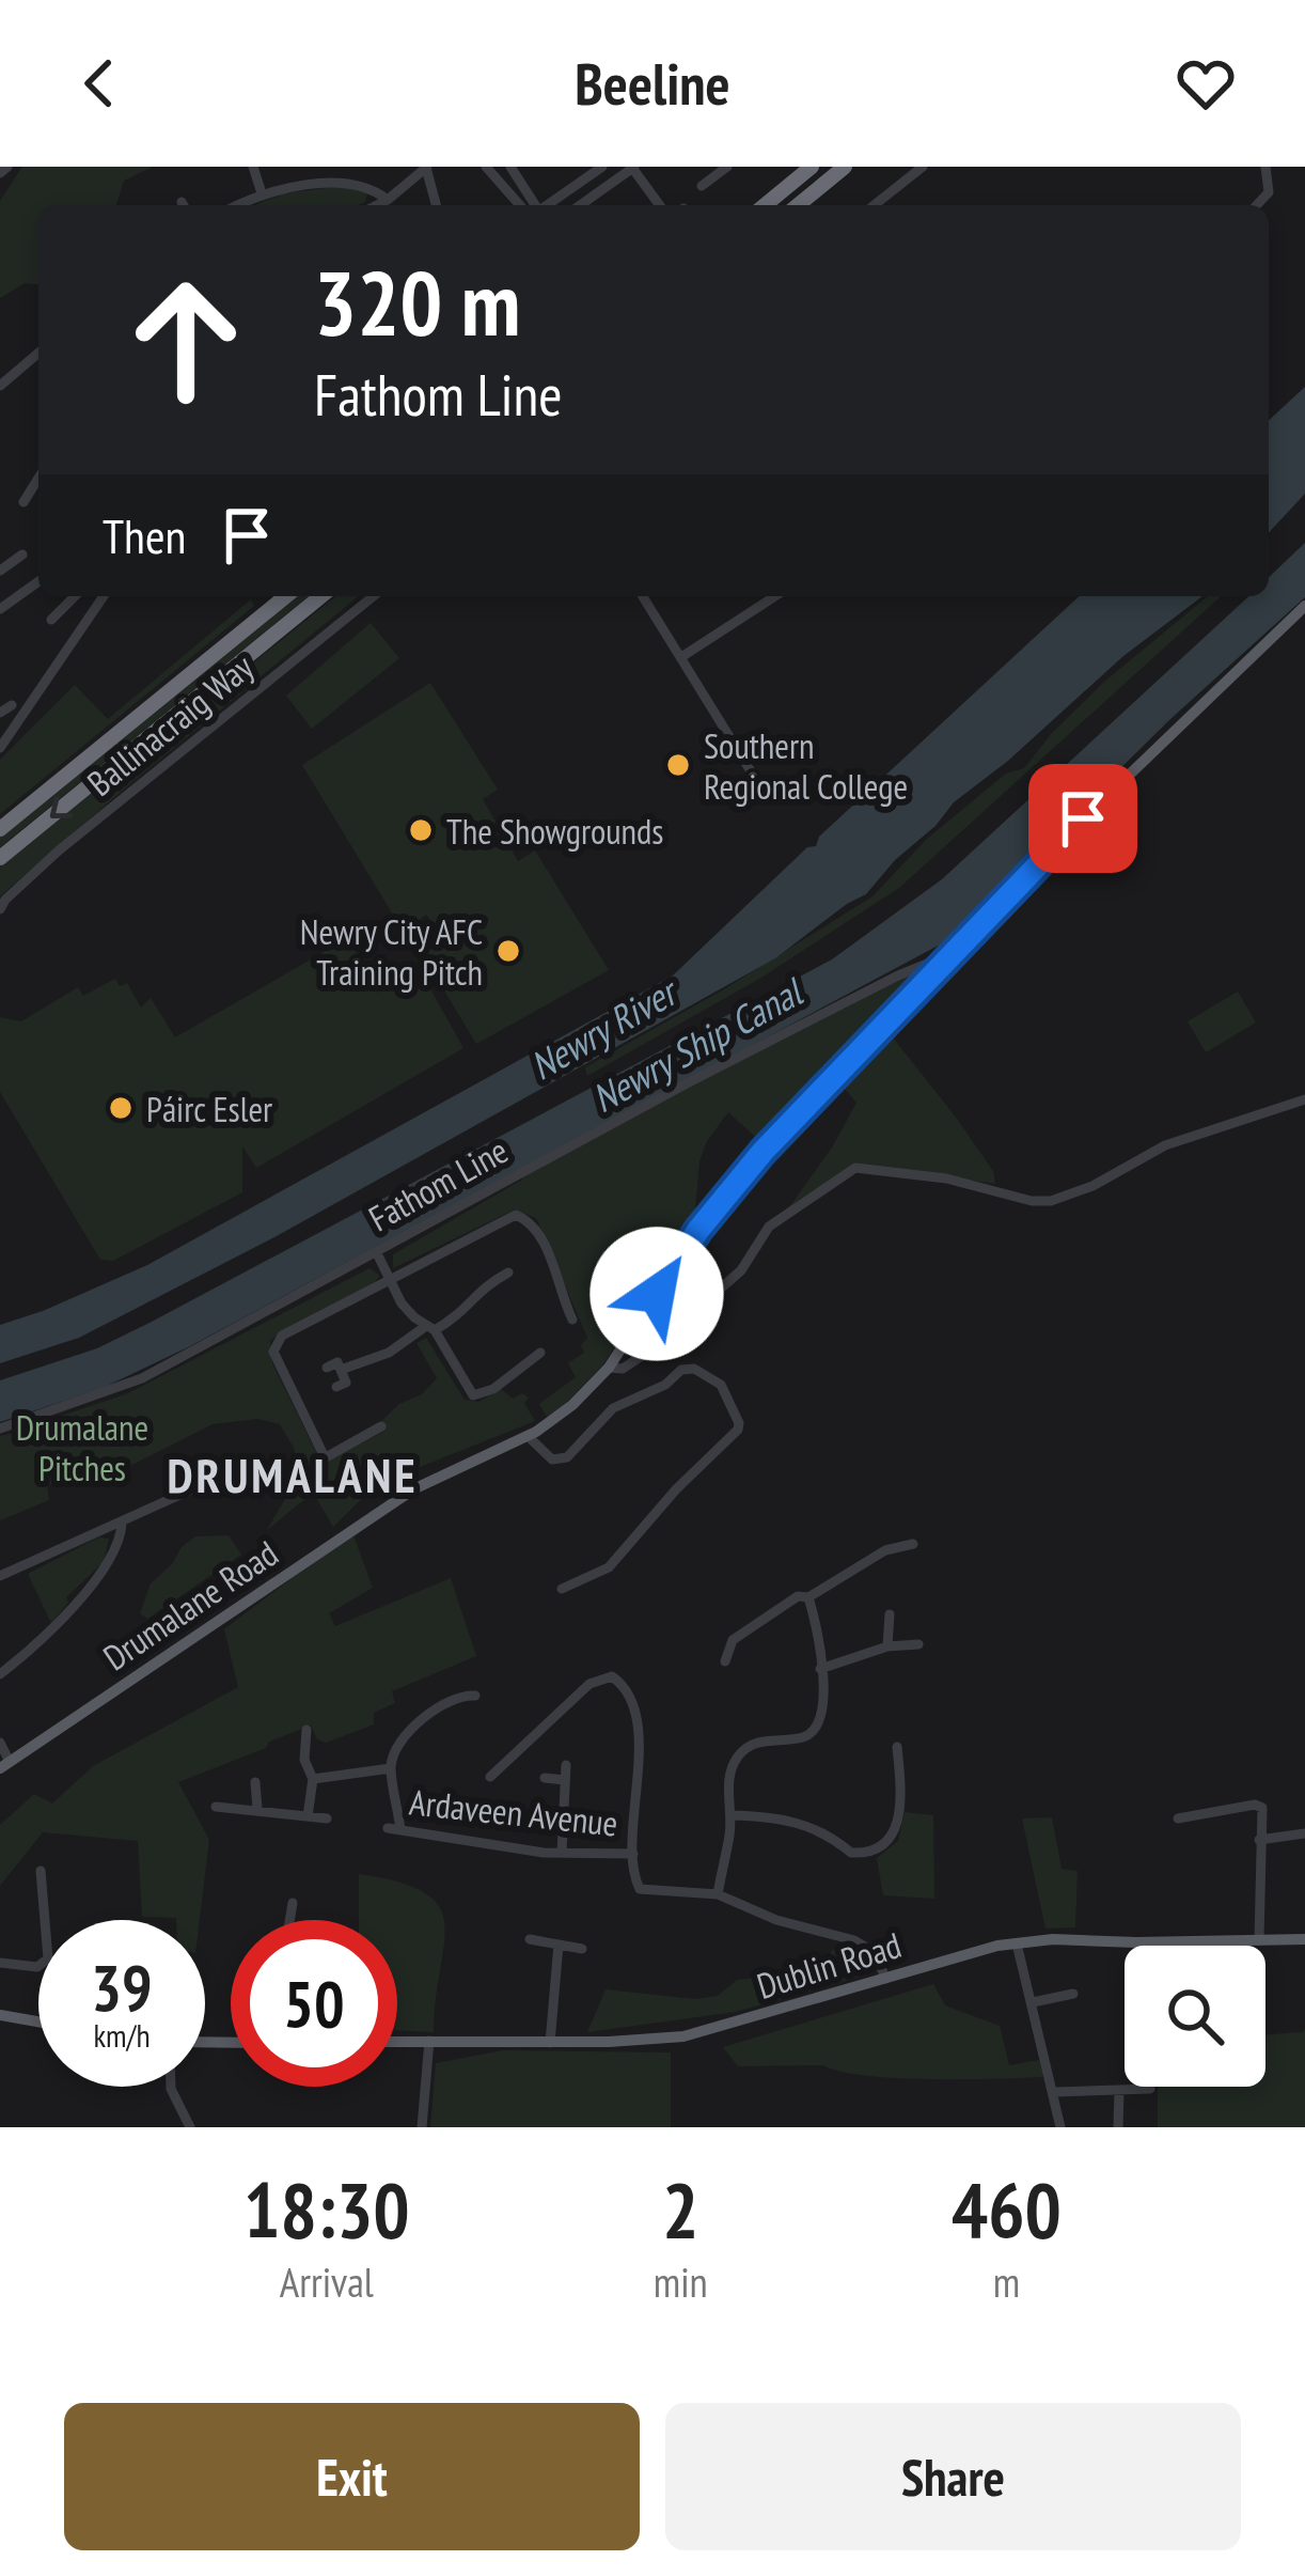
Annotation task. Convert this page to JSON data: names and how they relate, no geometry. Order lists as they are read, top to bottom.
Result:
{
  "streets": {
    "main road": ["Fathom Line", "Drumalane Road", "Dublin Road"],
    "street": ["Ballinacraig Way", "Ardaveen Avenue"]
  },
  "crossings": [
    ["Fathom Line", "Drumalane Road"]
  ],
  "districts": ["DRUMALANE"],
  "water": ["Newry River", "Newry Ship Canal"],
  "parks": ["Drumalane Pitches"],
  "places": [
    "Southern Regional College",
    "The Showgrounds",
    "Newry City AFC Training Pitch",
    "Páirc Esler"
  ],
  "page": {
    "header": "Beeline",
    "turn": ["320 m", "Fathom Line"],
    "then": "Then",
    "speed": "39 km/h",
    "limit": "50",
    "eta": [
      "18:30",
      "Arrival",
      "2",
      "min",
      "460",
      "m"
    ],
    "buttons": ["Exit", "Share"]
  }
}
